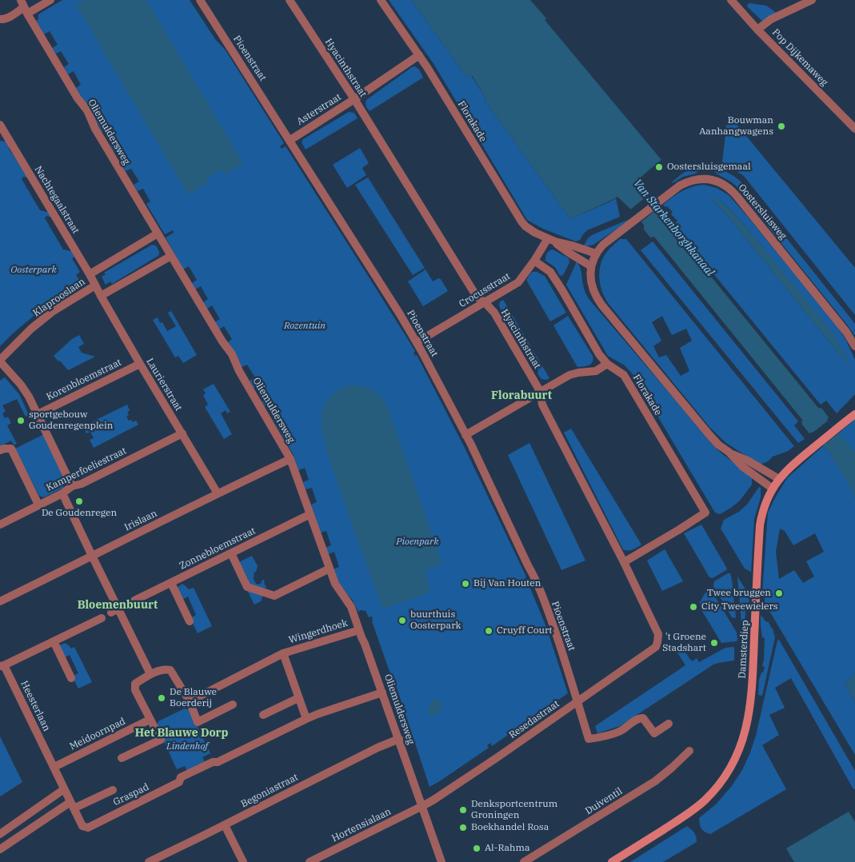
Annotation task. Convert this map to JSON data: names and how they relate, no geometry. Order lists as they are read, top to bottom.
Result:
{
  "streets": {
    "main road": ["Damsterdiep"],
    "street": [
      "Pop Dijkemaweg",
      "Pioenstraat",
      "Hyacinthstraat",
      "Asterstraat",
      "Florakade",
      "Oliemuldersweg",
      "Nachtegaalstraat",
      "Oostersluisweg",
      "Crocusstraat",
      "Klaprooslaan",
      "Korenbloemstraat",
      "Laurierstraat",
      "Kamperfoeliestraat",
      "Irislaan",
      "Zonnebloemstraat",
      "Wingerdhoek",
      "Heesterlaan",
      "Resedastraat",
      "Meidoornpad",
      "Begoniastraat",
      "Graspad",
      "Duiventil",
      "Hortensialaan"
    ]
  },
  "crossings": [
    ["Pioenstraat", "Asterstraat"],
    ["Pioenstraat", "Crocusstraat"],
    ["Pioenstraat", "Resedastraat"],
    ["Hyacinthstraat", "Asterstraat"],
    ["Hyacinthstraat", "Florakade"],
    ["Hyacinthstraat", "Crocusstraat"],
    ["Hyacinthstraat", "Resedastraat"],
    ["Asterstraat", "Florakade"],
    ["Florakade", "Oostersluisweg"],
    ["Florakade", "Crocusstraat"],
    ["Oliemuldersweg", "Klaprooslaan"],
    ["Oliemuldersweg", "Irislaan"],
    ["Oliemuldersweg", "Zonnebloemstraat"],
    ["Oliemuldersweg", "Wingerdhoek"],
    ["Oliemuldersweg", "Resedastraat"],
    ["Oliemuldersweg", "Begoniastraat"],
    ["Oliemuldersweg", "Hortensialaan"],
    ["Nachtegaalstraat", "Klaprooslaan"],
    ["Nachtegaalstraat", "Laurierstraat"],
    ["Oostersluisweg", "Damsterdiep"],
    ["Klaprooslaan", "Laurierstraat"],
    ["Korenbloemstraat", "Laurierstraat"],
    ["Laurierstraat", "Kamperfoeliestraat"],
    ["Laurierstraat", "Irislaan"],
    ["Wingerdhoek", "Graspad"],
    ["Heesterlaan", "Meidoornpad"],
    ["Heesterlaan", "Graspad"],
    ["Resedastraat", "Hortensialaan"]
  ],
  "districts": ["Florabuurt", "Bloemenbuurt", "Het Blauwe Dorp"],
  "water": ["Van Starkenborghkanaal"],
  "parks": [
    "Oosterpark",
    "Rozentuin",
    "Pioenpark",
    "Lindenhof"
  ],
  "places": [
    "Bouwman Aanhangwagens",
    "Oostersluisgemaal",
    "sportgebouw Goudenregenplein",
    "De Goudenregen",
    "Bij Van Houten",
    "Twee bruggen",
    "City Tweewielers",
    "buurthuis Oosterpark",
    "Cruyff Court",
    "'t Groene Stadshart",
    "De Blauwe Boerderij",
    "Denksportcentrum Groningen",
    "Boekhandel Rosa",
    "Al-Rahma"
  ]
}
